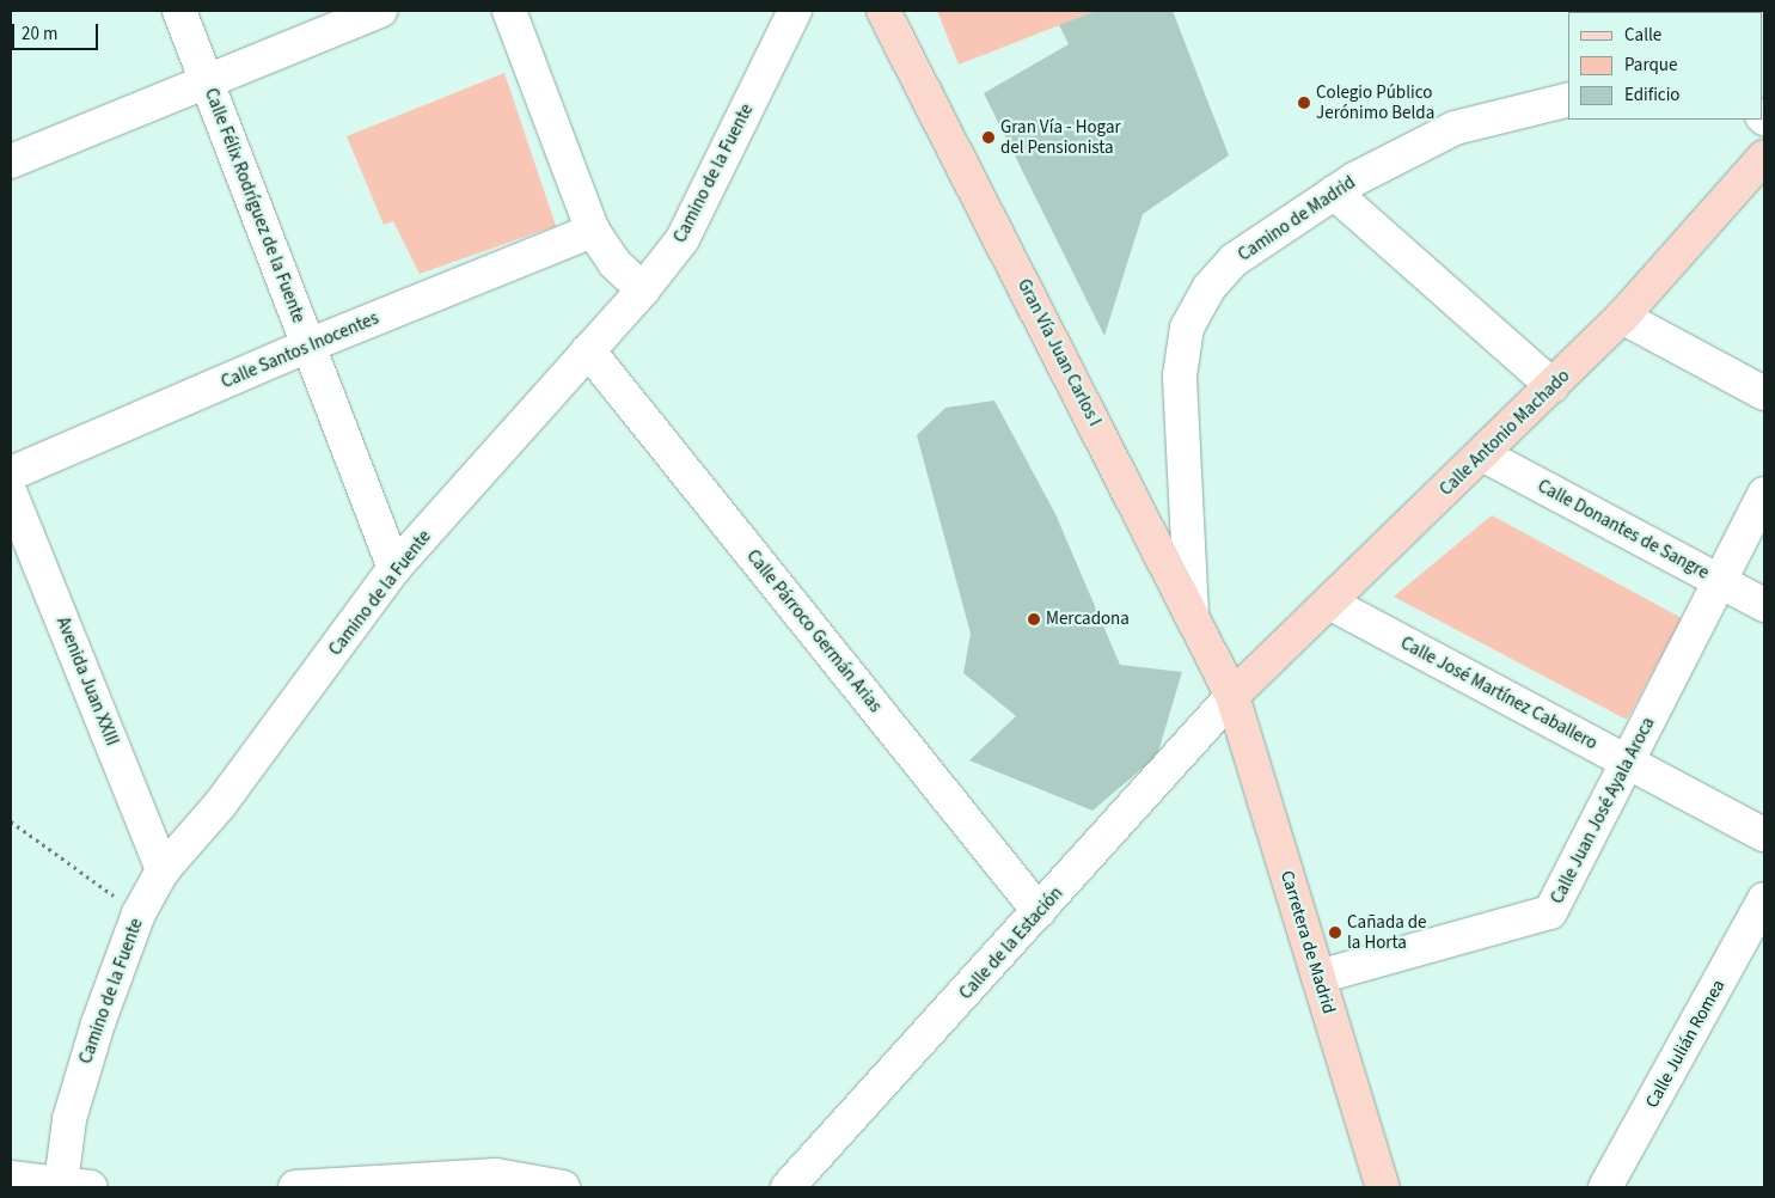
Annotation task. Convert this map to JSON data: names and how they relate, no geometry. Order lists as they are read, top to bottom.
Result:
{
  "streets": {
    "main road": ["Gran Vía Juan Carlos I", "Calle Antonio Machado", "Carretera de Madrid"],
    "street": [
      "Camino de la Fuente",
      "Calle Félix Rodríguez de la Fuente",
      "Camino de Madrid",
      "Calle Santos Inocentes",
      "Calle Donantes de Sangre",
      "Calle Párroco Germán Arias",
      "Avenida Juan XXIII",
      "Calle José Martínez Caballero",
      "Calle Juan José Ayala Aroca",
      "Calle de la Estación",
      "Calle Julián Romea"
    ]
  },
  "crossings": [
    ["Camino de la Fuente", "Calle Félix Rodríguez de la Fuente"],
    ["Camino de la Fuente", "Calle Párroco Germán Arias"],
    ["Camino de la Fuente", "Avenida Juan XXIII"],
    ["Calle Félix Rodríguez de la Fuente", "Calle Santos Inocentes"],
    ["Camino de Madrid", "Gran Vía Juan Carlos I"],
    ["Gran Vía Juan Carlos I", "Calle Antonio Machado"],
    ["Gran Vía Juan Carlos I", "Carretera de Madrid"],
    ["Gran Vía Juan Carlos I", "Calle de la Estación"],
    ["Calle Antonio Machado", "Calle Donantes de Sangre"],
    ["Calle Antonio Machado", "Calle José Martínez Caballero"],
    ["Calle Antonio Machado", "Carretera de Madrid"],
    ["Calle Antonio Machado", "Calle de la Estación"],
    ["Calle Donantes de Sangre", "Calle Juan José Ayala Aroca"],
    ["Calle Párroco Germán Arias", "Calle de la Estación"],
    ["Calle José Martínez Caballero", "Calle Juan José Ayala Aroca"],
    ["Calle Juan José Ayala Aroca", "Carretera de Madrid"],
    ["Carretera de Madrid", "Calle de la Estación"]
  ],
  "places": [
    "Colegio Público Jerónimo Belda",
    "Gran Vía - Hogar del Pensionista",
    "Mercadona",
    "Cañada de la Horta"
  ],
  "legend": ["Calle", "Parque", "Edificio"],
  "scale_bar": "20 m"
}
